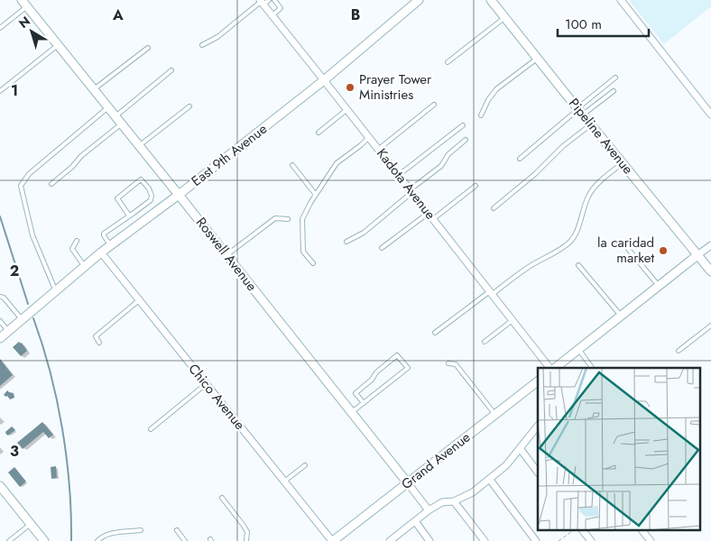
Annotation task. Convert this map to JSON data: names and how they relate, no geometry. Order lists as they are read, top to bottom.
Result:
{
  "streets": {
    "street": [
      "Pipeline Avenue",
      "East 9th Avenue",
      "Kadota Avenue",
      "Roswell Avenue",
      "Chico Avenue",
      "Grand Avenue"
    ]
  },
  "crossings": [
    ["East 9th Avenue", "Kadota Avenue"],
    ["East 9th Avenue", "Roswell Avenue"],
    ["East 9th Avenue", "Chico Avenue"],
    ["Roswell Avenue", "Grand Avenue"],
    ["Chico Avenue", "Grand Avenue"]
  ],
  "places": ["Prayer Tower Ministries", "la caridad market"],
  "scale_bar": "100 m",
  "north": "top left",
  "grid": {
    "columns": ["A", "B"],
    "rows": ["1", "2", "3"]
  }
}
